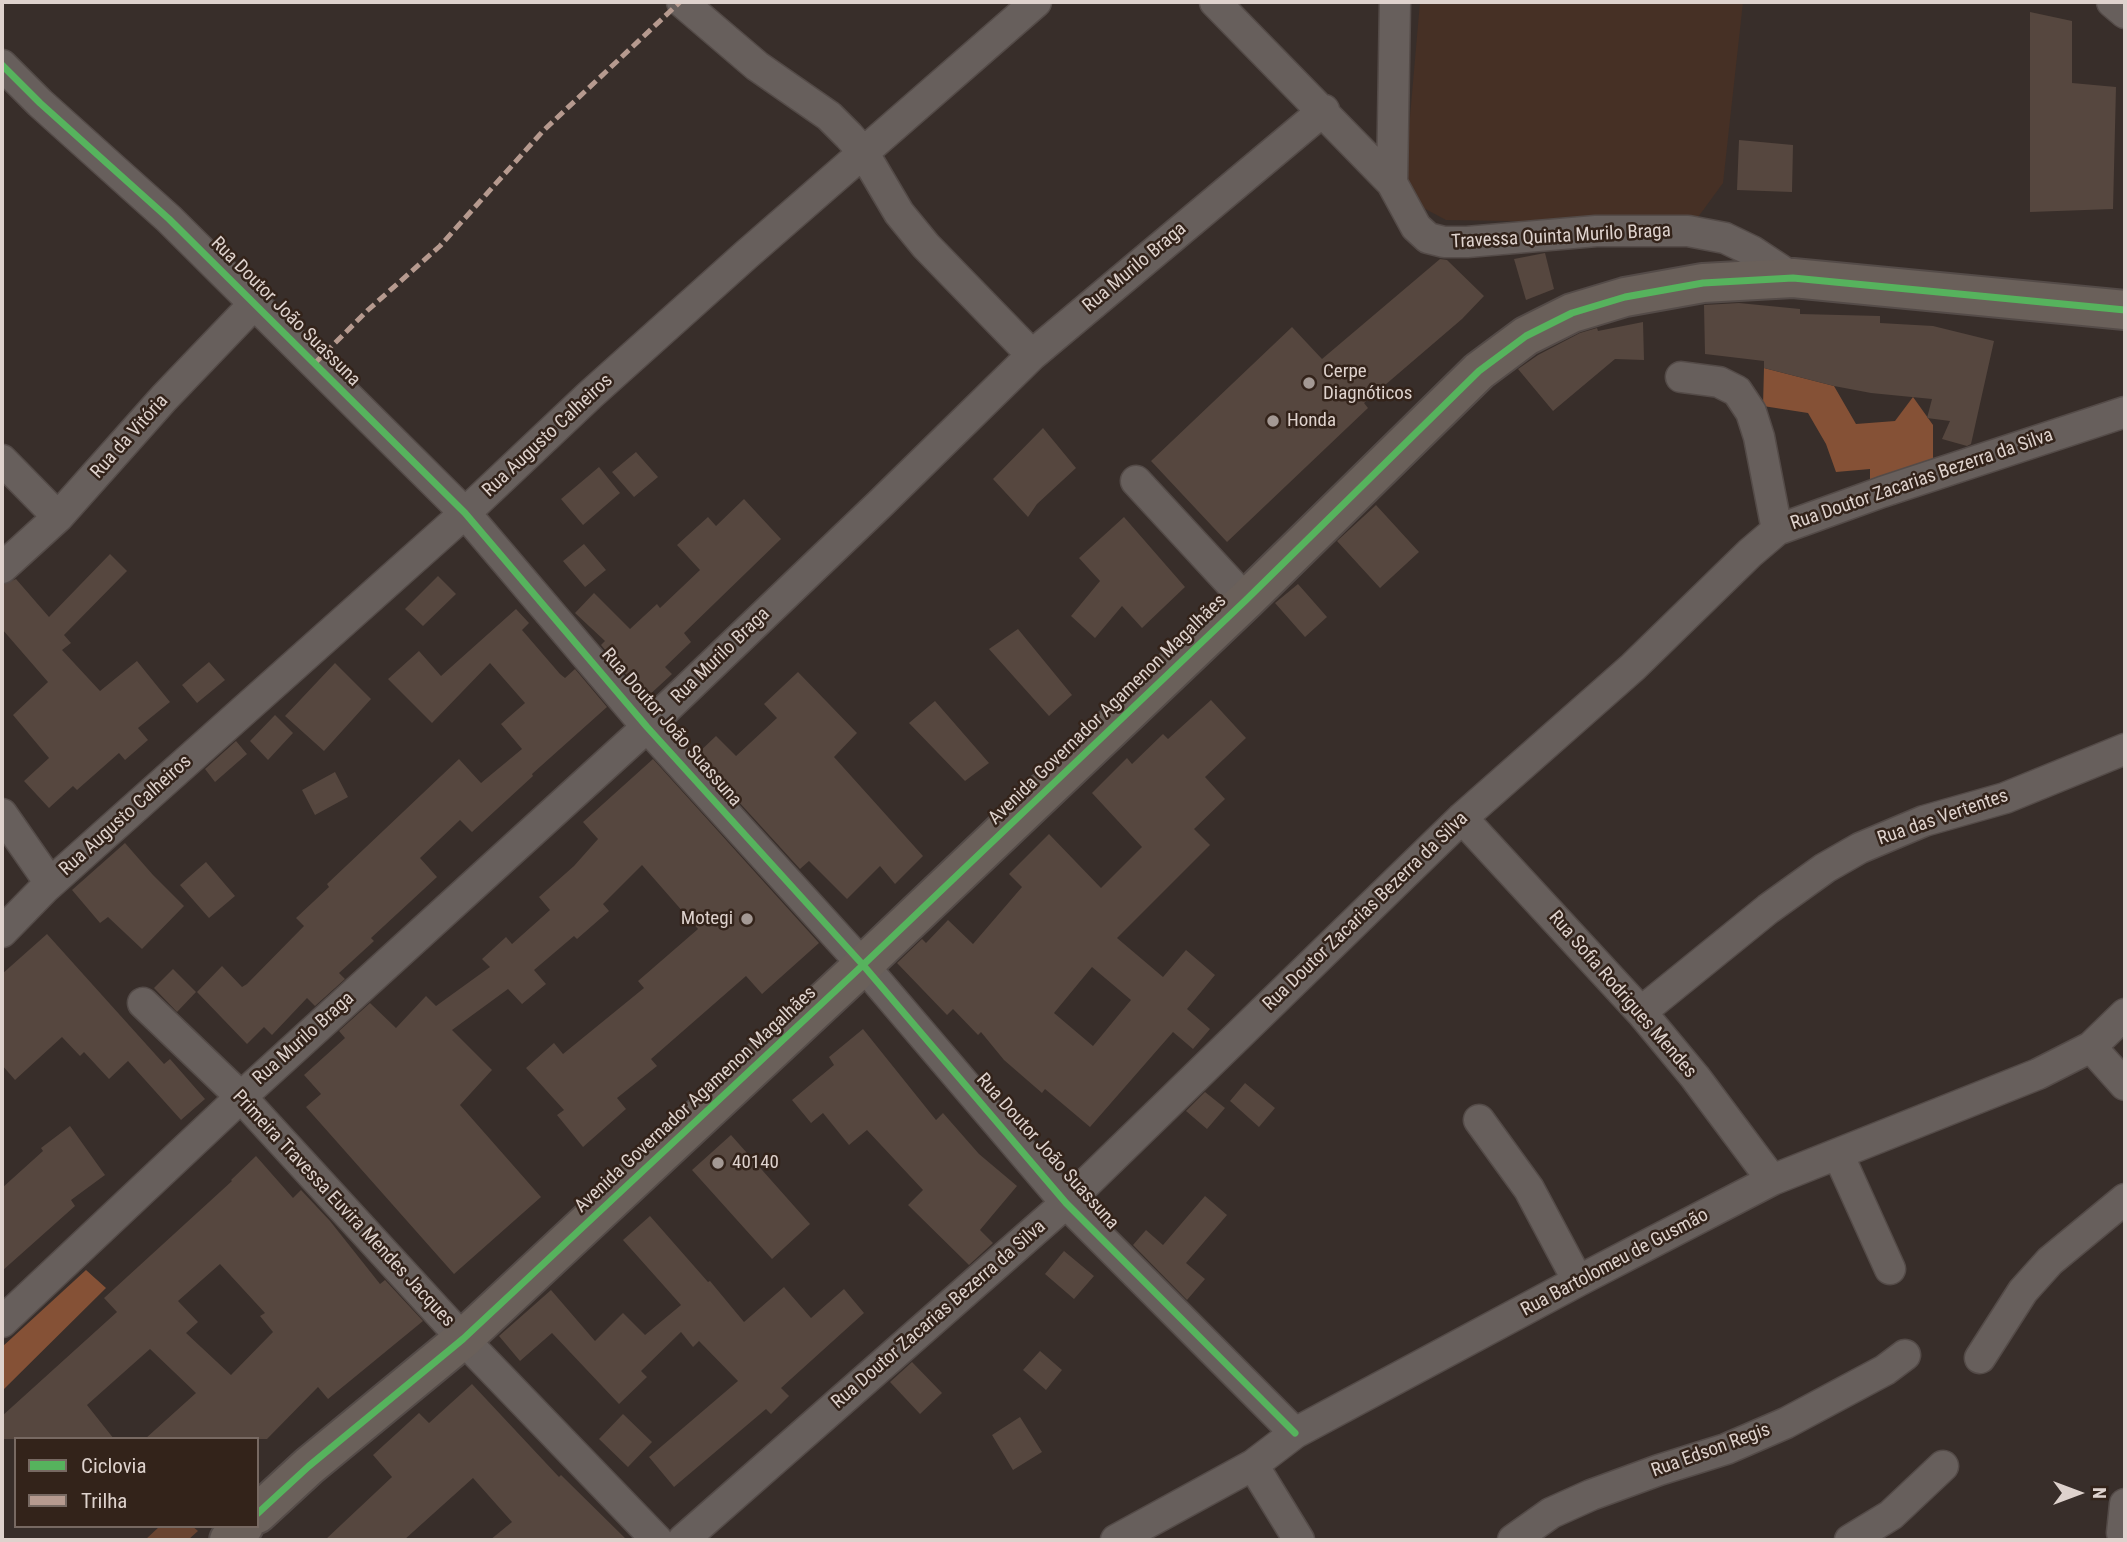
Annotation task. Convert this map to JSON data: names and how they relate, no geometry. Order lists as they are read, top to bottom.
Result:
{
  "streets": {
    "main road": ["Avenida Governador Agamenon Magalhães"],
    "street": [
      "Travessa Quinta Murilo Braga",
      "Rua Murilo Braga",
      "Rua Doutor João Suassuna",
      "Rua Augusto Calheiros",
      "Rua da Vitória",
      "Rua Doutor Zacarias Bezerra da Silva",
      "Rua das Vertentes",
      "Rua Sofia Rodrigues Mendes",
      "Primeira Travessa Euvira Mendes Jacques",
      "Rua Bartolomeu de Gusmão",
      "Rua Edson Regis"
    ]
  },
  "crossings": [
    ["Travessa Quinta Murilo Braga", "Rua Murilo Braga"],
    ["Travessa Quinta Murilo Braga", "Avenida Governador Agamenon Magalhães"],
    ["Rua Murilo Braga", "Rua Doutor João Suassuna"],
    ["Rua Murilo Braga", "Primeira Travessa Euvira Mendes Jacques"],
    ["Rua Doutor João Suassuna", "Rua Augusto Calheiros"],
    ["Rua Doutor João Suassuna", "Rua da Vitória"],
    ["Rua Doutor João Suassuna", "Rua Doutor Zacarias Bezerra da Silva"],
    ["Rua Doutor João Suassuna", "Avenida Governador Agamenon Magalhães"],
    ["Rua Doutor João Suassuna", "Rua Bartolomeu de Gusmão"],
    ["Rua Doutor Zacarias Bezerra da Silva", "Rua Sofia Rodrigues Mendes"],
    ["Avenida Governador Agamenon Magalhães", "Primeira Travessa Euvira Mendes Jacques"],
    ["Rua das Vertentes", "Rua Sofia Rodrigues Mendes"],
    ["Rua Sofia Rodrigues Mendes", "Rua Bartolomeu de Gusmão"]
  ],
  "places": [
    "Cerpe Diagnóticos",
    "Honda",
    "Motegi",
    "40140"
  ],
  "legend": ["Ciclovia", "Trilha"],
  "north": "right"
}
